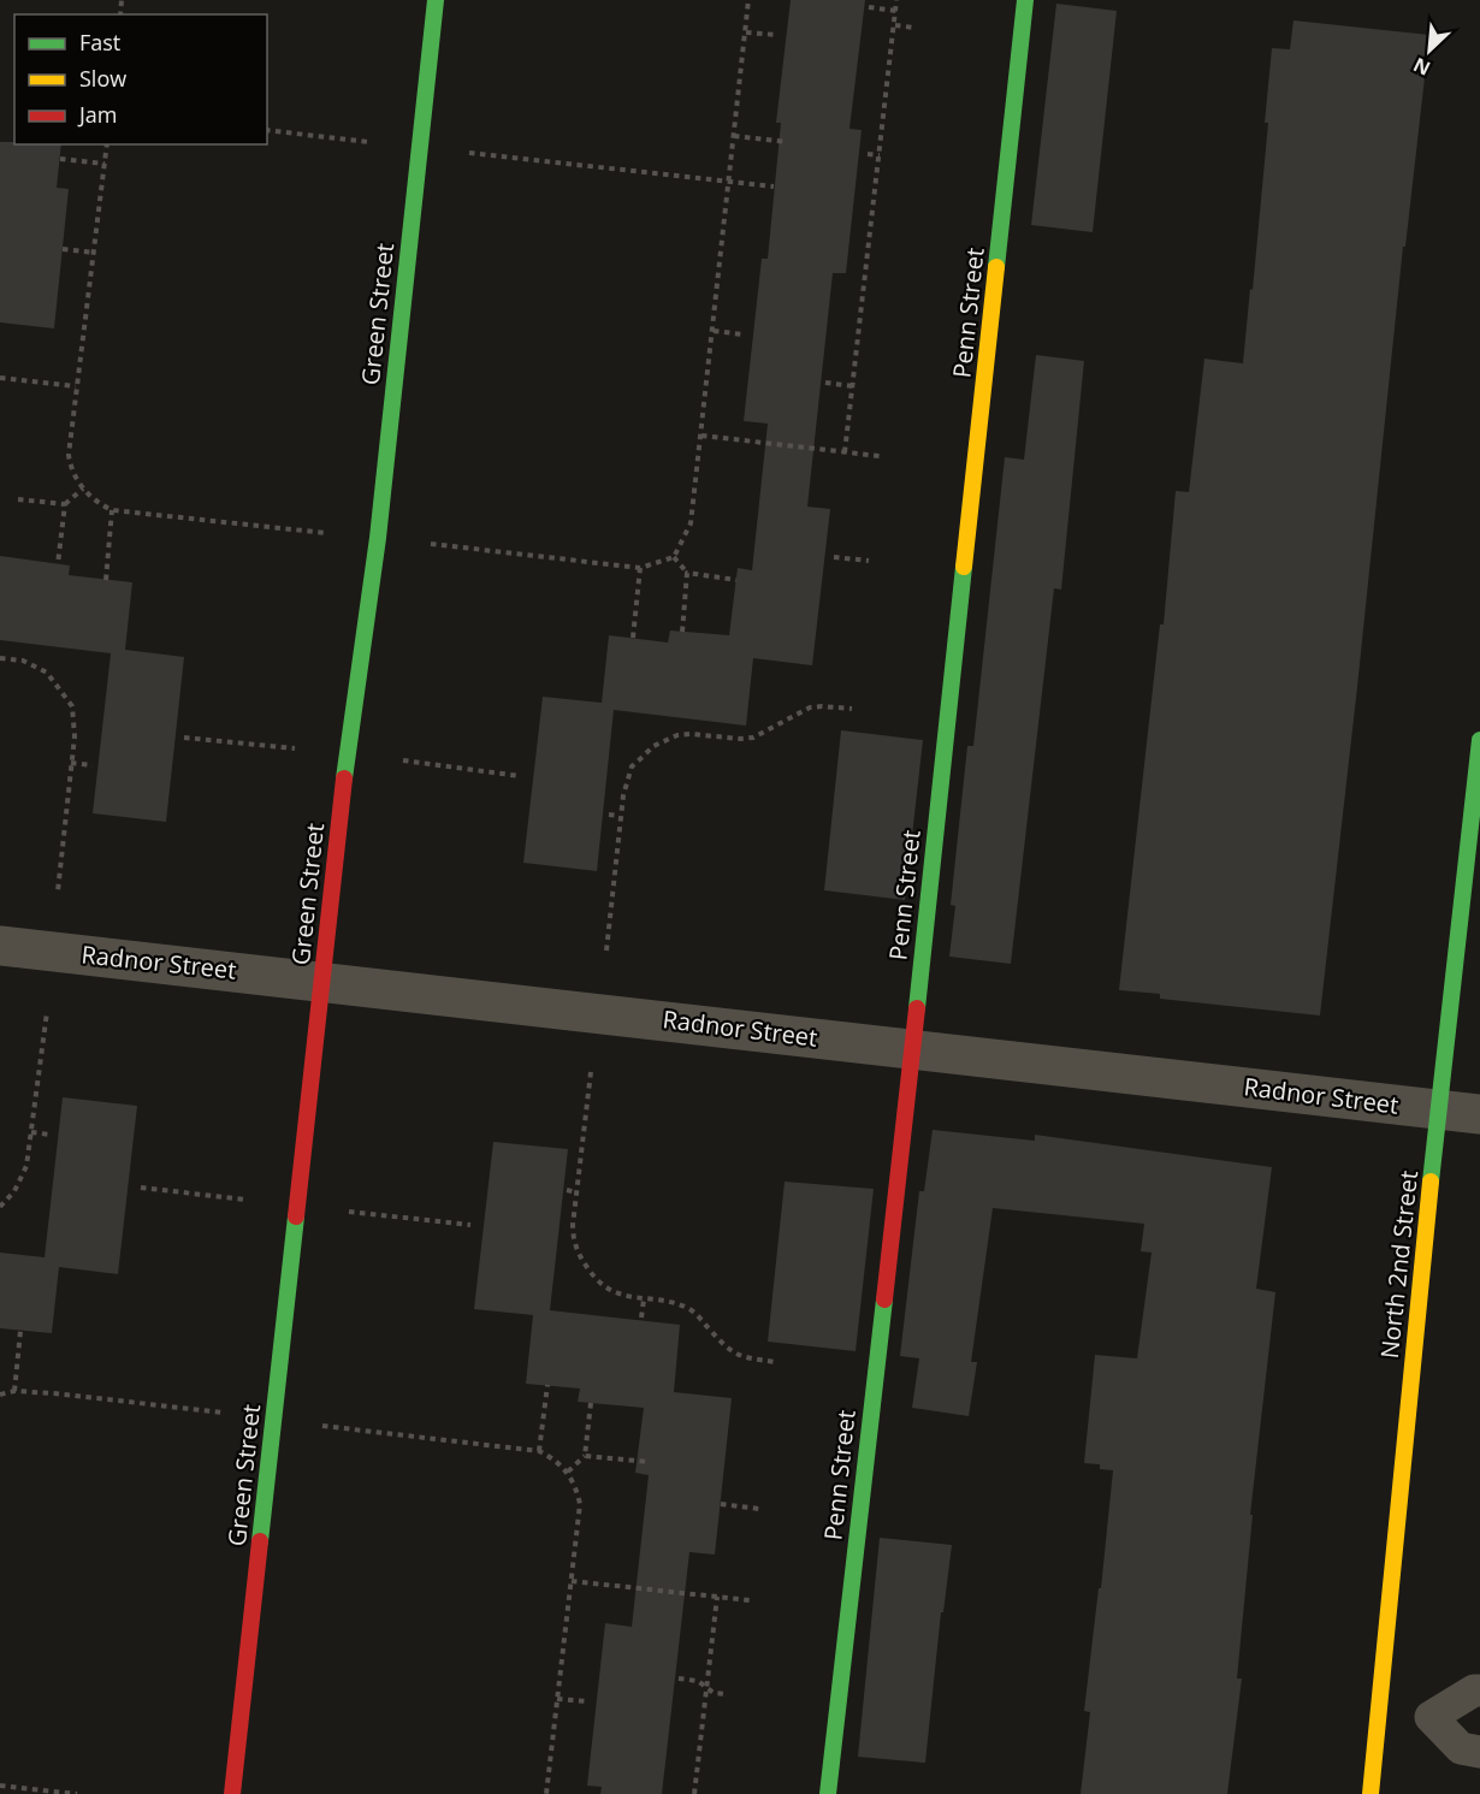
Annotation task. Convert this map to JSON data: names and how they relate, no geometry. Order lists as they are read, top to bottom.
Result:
{
  "streets": {
    "street": [
      "Penn Street",
      "Green Street",
      "Radnor Street",
      "North 2nd Street"
    ]
  },
  "crossings": [
    ["Penn Street", "Radnor Street"],
    ["Green Street", "Radnor Street"],
    ["Radnor Street", "North 2nd Street"]
  ],
  "legend": ["Fast", "Slow", "Jam"],
  "north": "bottom left"
}
